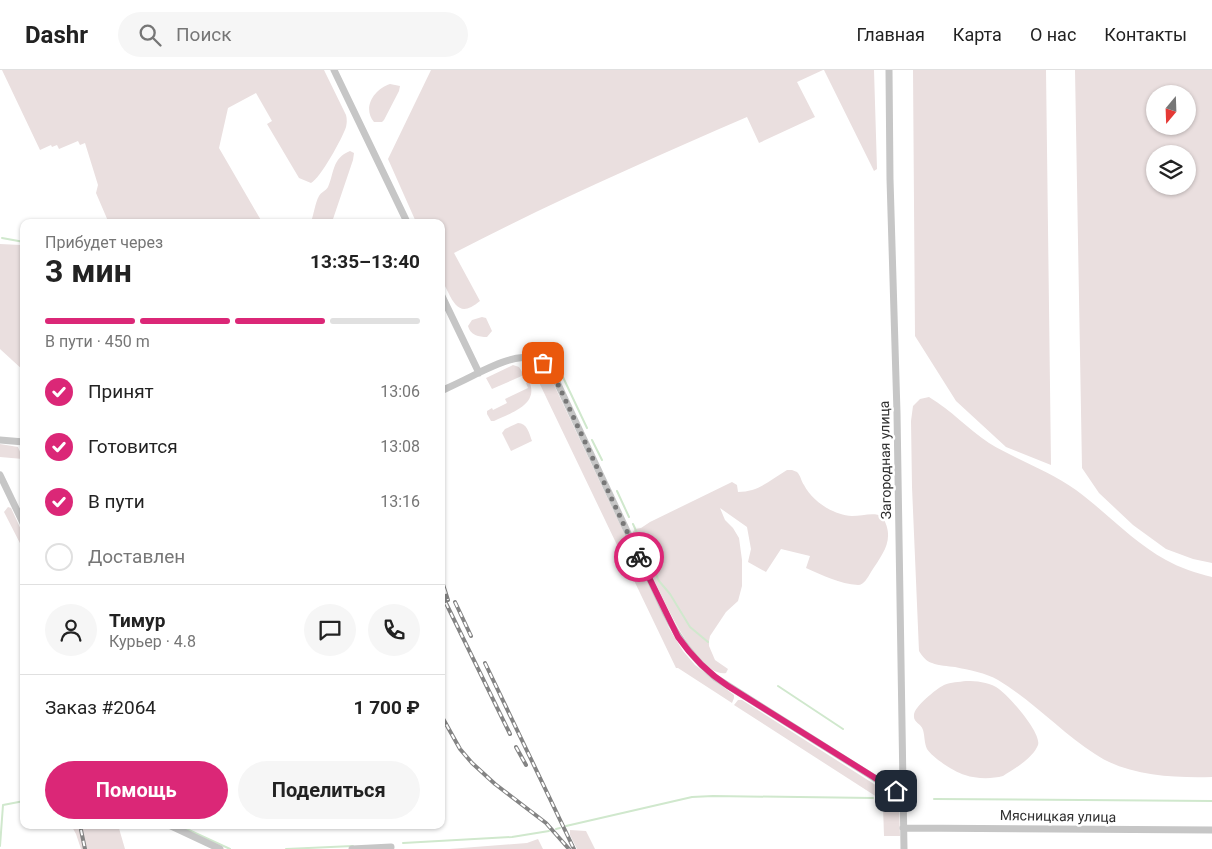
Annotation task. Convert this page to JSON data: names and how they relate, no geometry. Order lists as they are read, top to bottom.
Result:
{
  "streets": {
    "street": ["Загородная улица", "Мясницкая улица"]
  },
  "crossings": [
    ["Загородная улица", "Мясницкая улица"]
  ],
  "north": "bottom",
  "page": {
    "header": "Dashr",
    "search": "Поиск",
    "nav": [
      "Главная",
      "Карта",
      "О нас",
      "Контакты"
    ],
    "heading": ["3 мин", "Прибудет через", "13:35–13:40"],
    "panel": [
      "Тимур",
      "Курьер · 4.8",
      "Заказ #2064",
      "1 700 ₽"
    ],
    "bar": "В пути · 450 m",
    "list": [
      ["Принят", "13:06"],
      ["Готовится", "13:08"],
      ["В пути", "13:16"],
      "Доставлен"
    ],
    "buttons": ["Помощь", "Поделиться"]
  }
}
